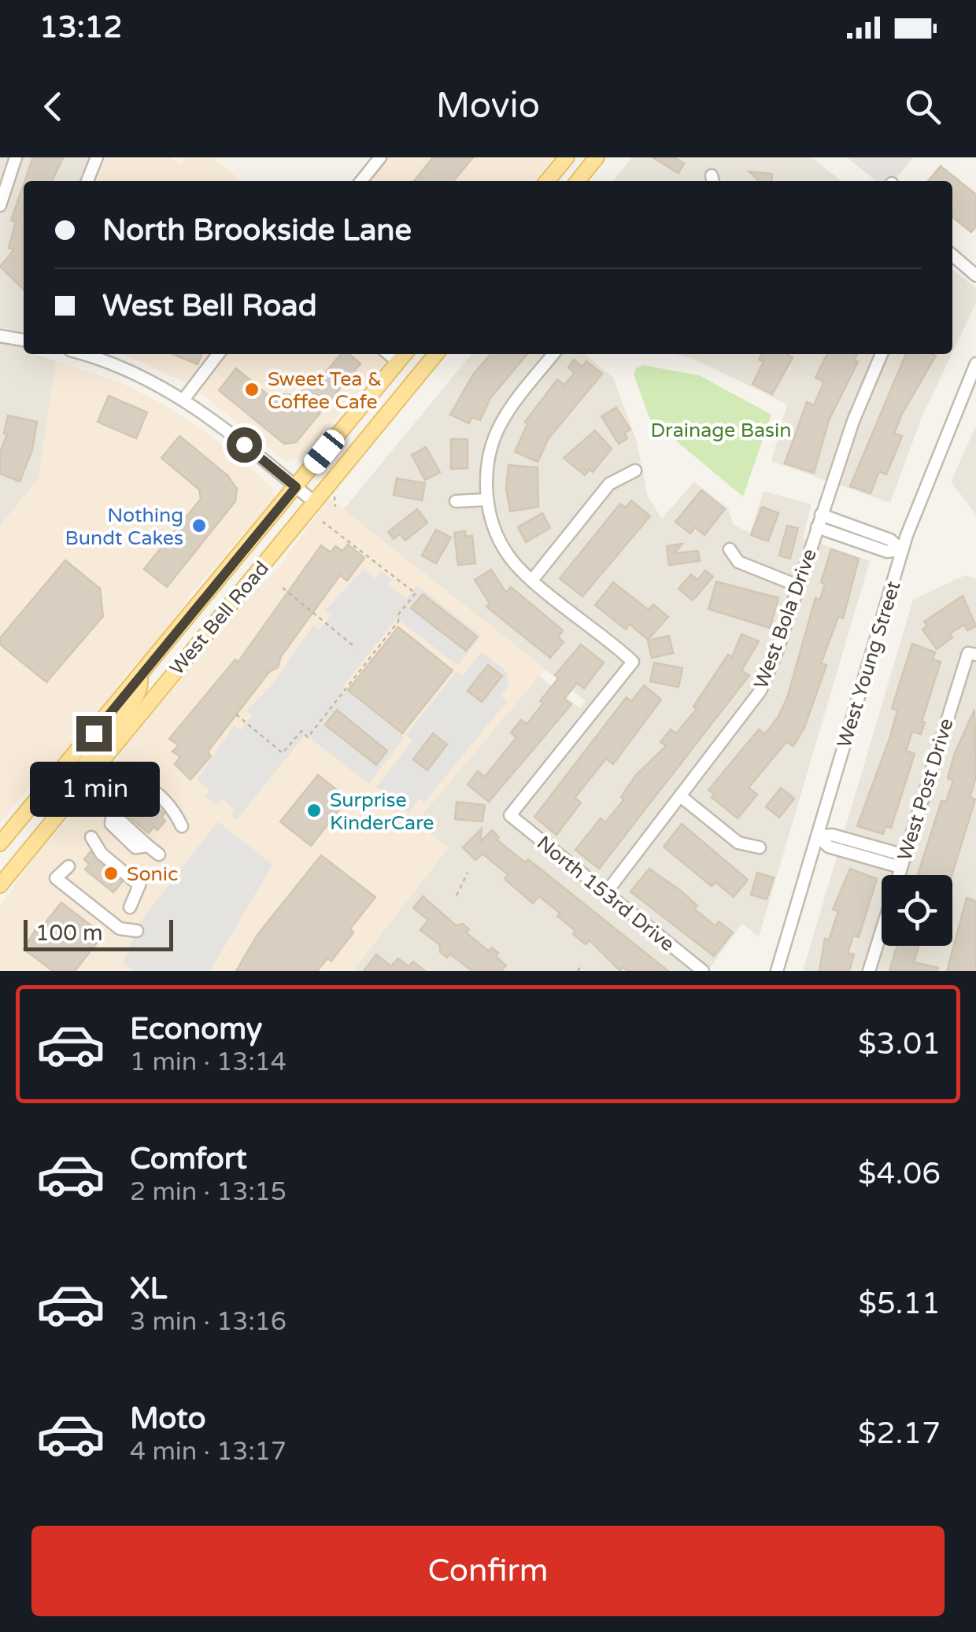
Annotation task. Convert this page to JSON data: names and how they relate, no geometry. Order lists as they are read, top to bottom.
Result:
{
  "streets": {
    "main road": ["West Bell Road"],
    "street": [
      "West Bola Drive",
      "West Young Street",
      "West Post Drive",
      "North 153rd Drive"
    ]
  },
  "crossings": [
    ["West Bola Drive", "North 153rd Drive"]
  ],
  "parks": ["Drainage Basin"],
  "places": [
    "Sweet Tea & Coffee Cafe",
    "Nothing Bundt Cakes",
    "Surprise KinderCare",
    "Sonic"
  ],
  "scale_bar": "100 m",
  "page": {
    "status": "13:12",
    "header": "Movio",
    "banner": ["North Brookside Lane", "West Bell Road"],
    "bubble": "1 min",
    "scale": "100 m",
    "list": [
      {
        "name": "Economy",
        "note": "1 min · 13:14",
        "value": "$3.01"
      },
      {
        "name": "Comfort",
        "note": "2 min · 13:15",
        "value": "$4.06"
      },
      {
        "name": "XL",
        "note": "3 min · 13:16",
        "value": "$5.11"
      },
      {
        "name": "Moto",
        "note": "4 min · 13:17",
        "value": "$2.17"
      }
    ],
    "buttons": "Confirm"
  }
}
